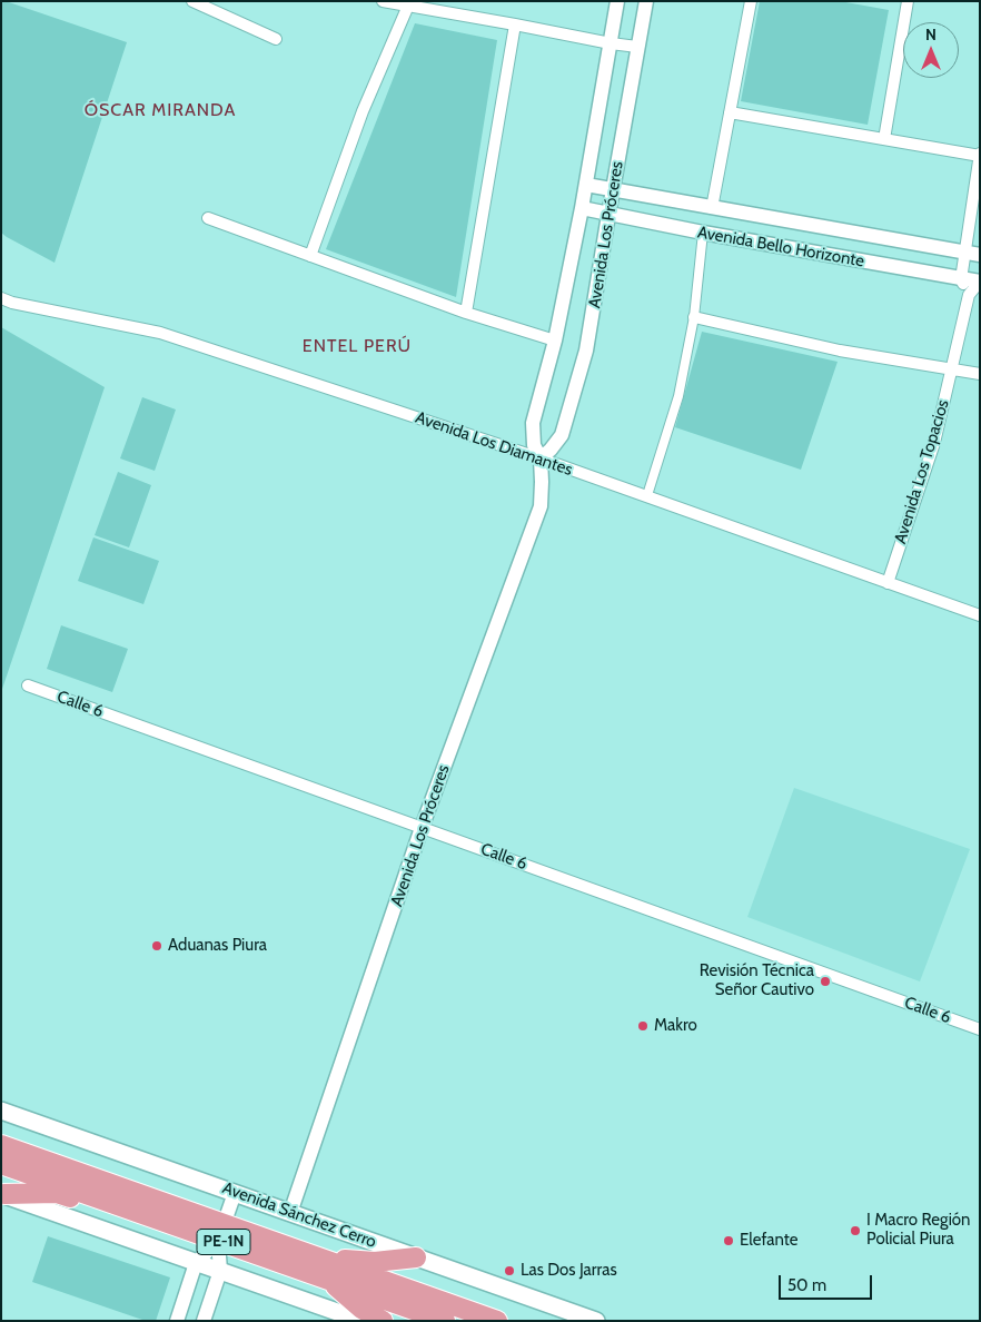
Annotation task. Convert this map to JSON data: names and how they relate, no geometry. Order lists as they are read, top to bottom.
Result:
{
  "streets": {
    "highway": ["Avenida Sánchez Cerro", "PE-1N"],
    "street": [
      "Avenida Los Próceres",
      "Avenida Bello Horizonte",
      "Avenida Los Diamantes",
      "Avenida Los Topacios",
      "Calle 6"
    ]
  },
  "crossings": [
    ["Avenida Los Próceres", "Avenida Bello Horizonte"],
    ["Avenida Los Próceres", "Avenida Los Diamantes"],
    ["Avenida Los Próceres", "Calle 6"],
    ["Avenida Los Próceres", "Avenida Sánchez Cerro"],
    ["Avenida Bello Horizonte", "Avenida Los Topacios"],
    ["Avenida Los Diamantes", "Avenida Los Topacios"]
  ],
  "districts": ["ÓSCAR MIRANDA", "ENTEL PERÚ"],
  "places": [
    "Aduanas Piura",
    "Revisión Técnica Señor Cautivo",
    "Makro",
    "I Macro Región Policial Piura",
    "Elefante",
    "Las Dos Jarras"
  ],
  "scale_bar": "50 m",
  "north": "top"
}
